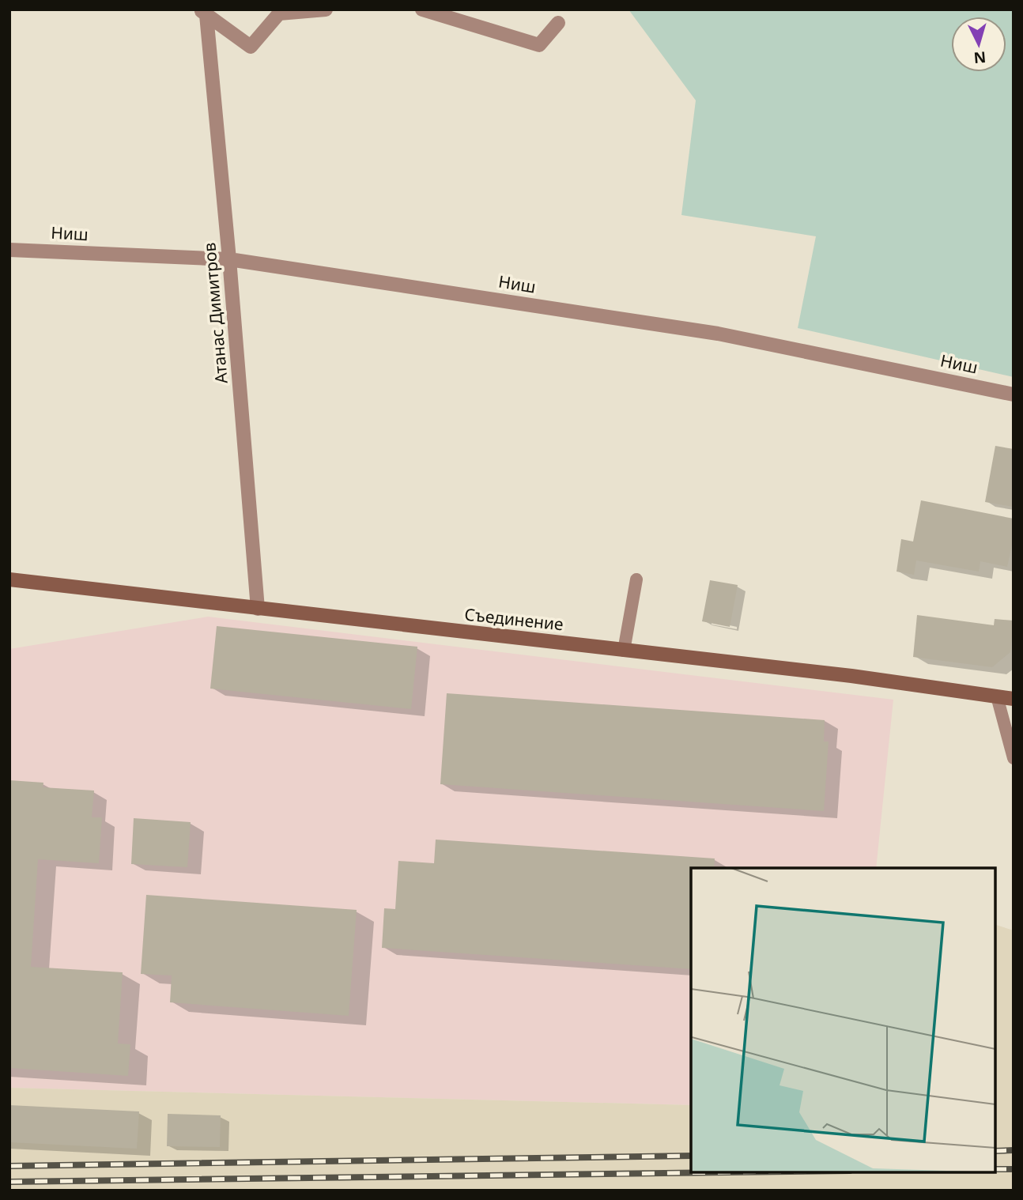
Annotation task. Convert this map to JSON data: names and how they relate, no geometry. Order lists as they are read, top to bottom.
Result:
{
  "streets": {
    "main road": ["Съединение"],
    "street": ["Ниш", "Атанас Димитров"]
  },
  "crossings": [
    ["Ниш", "Атанас Димитров"],
    ["Атанас Димитров", "Съединение"]
  ],
  "north": "bottom"
}
